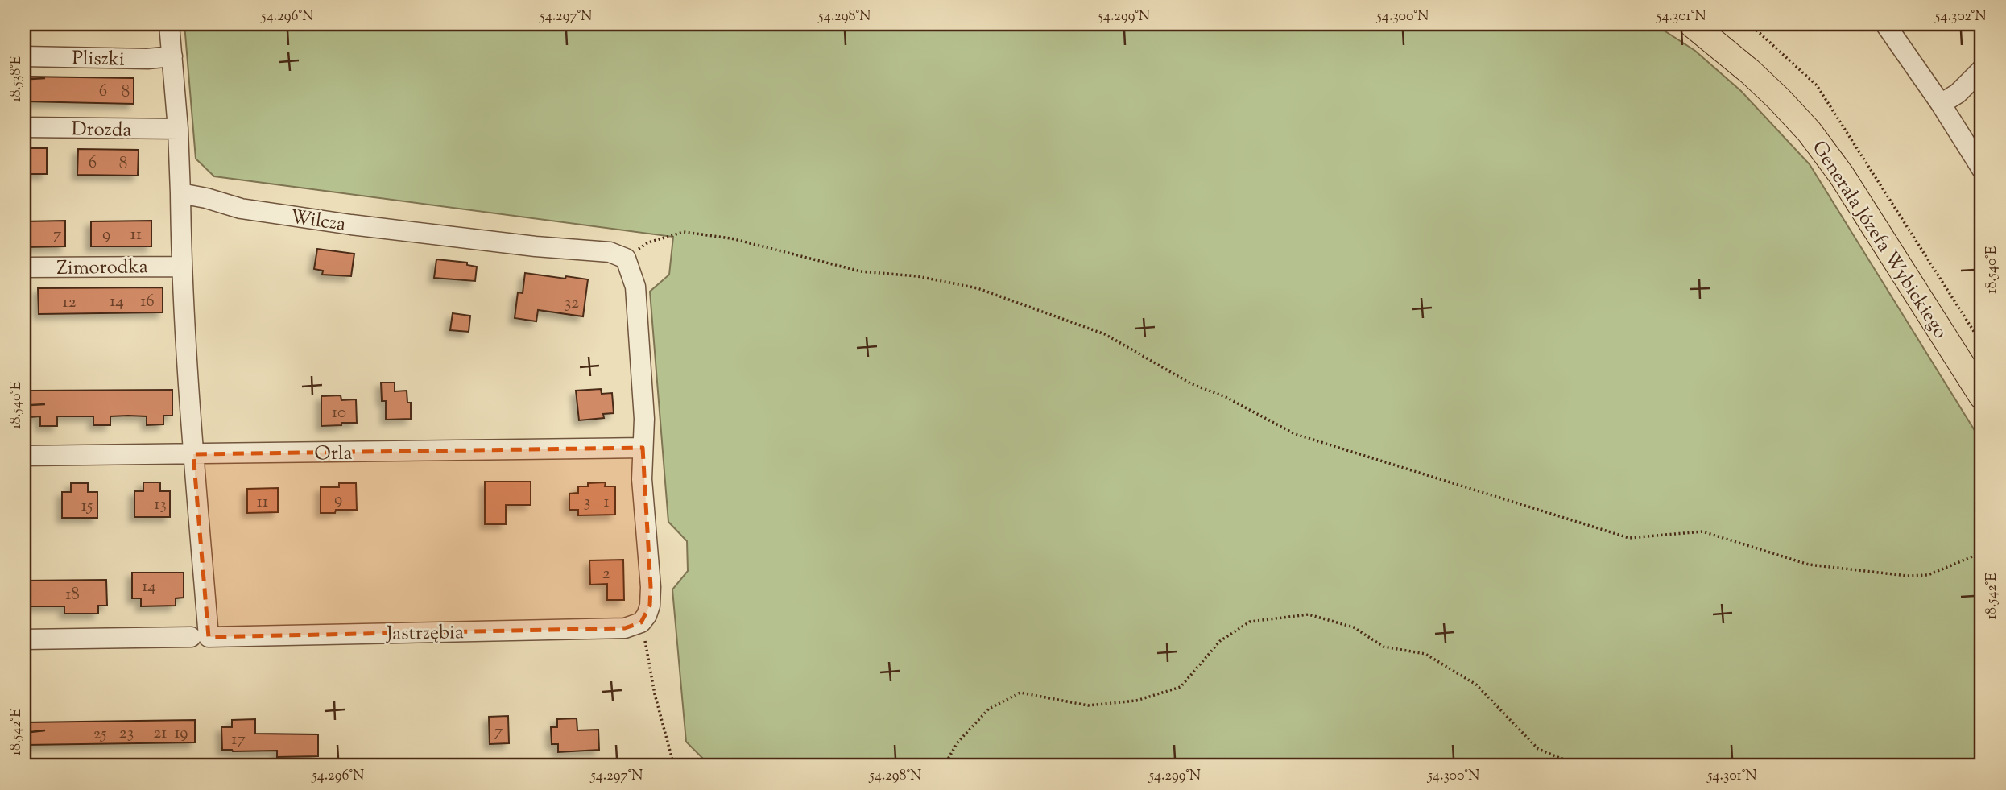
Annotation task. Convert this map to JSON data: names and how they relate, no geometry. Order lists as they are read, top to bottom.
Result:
{
  "streets": {
    "main road": ["Generała Józefa Wybickiego"],
    "street": [
      "Pliszki",
      "Drozda",
      "Wilcza",
      "Zimorodka",
      "Orla",
      "Jastrzębia"
    ]
  },
  "house_numbers": [
    "6",
    "8",
    "6",
    "8",
    "7",
    "9",
    "11",
    "14",
    "16",
    "12",
    "32",
    "10",
    "9",
    "11",
    "3",
    "1",
    "13",
    "15",
    "2",
    "14",
    "18",
    "7",
    "23",
    "21",
    "19",
    "25",
    "17"
  ],
  "coordinates": [
    "54.296°N",
    "54.297°N",
    "54.298°N",
    "54.299°N",
    "54.300°N",
    "54.301°N",
    "54.302°N",
    "18.538°E",
    "18.540°E",
    "18.542°E"
  ]
}
